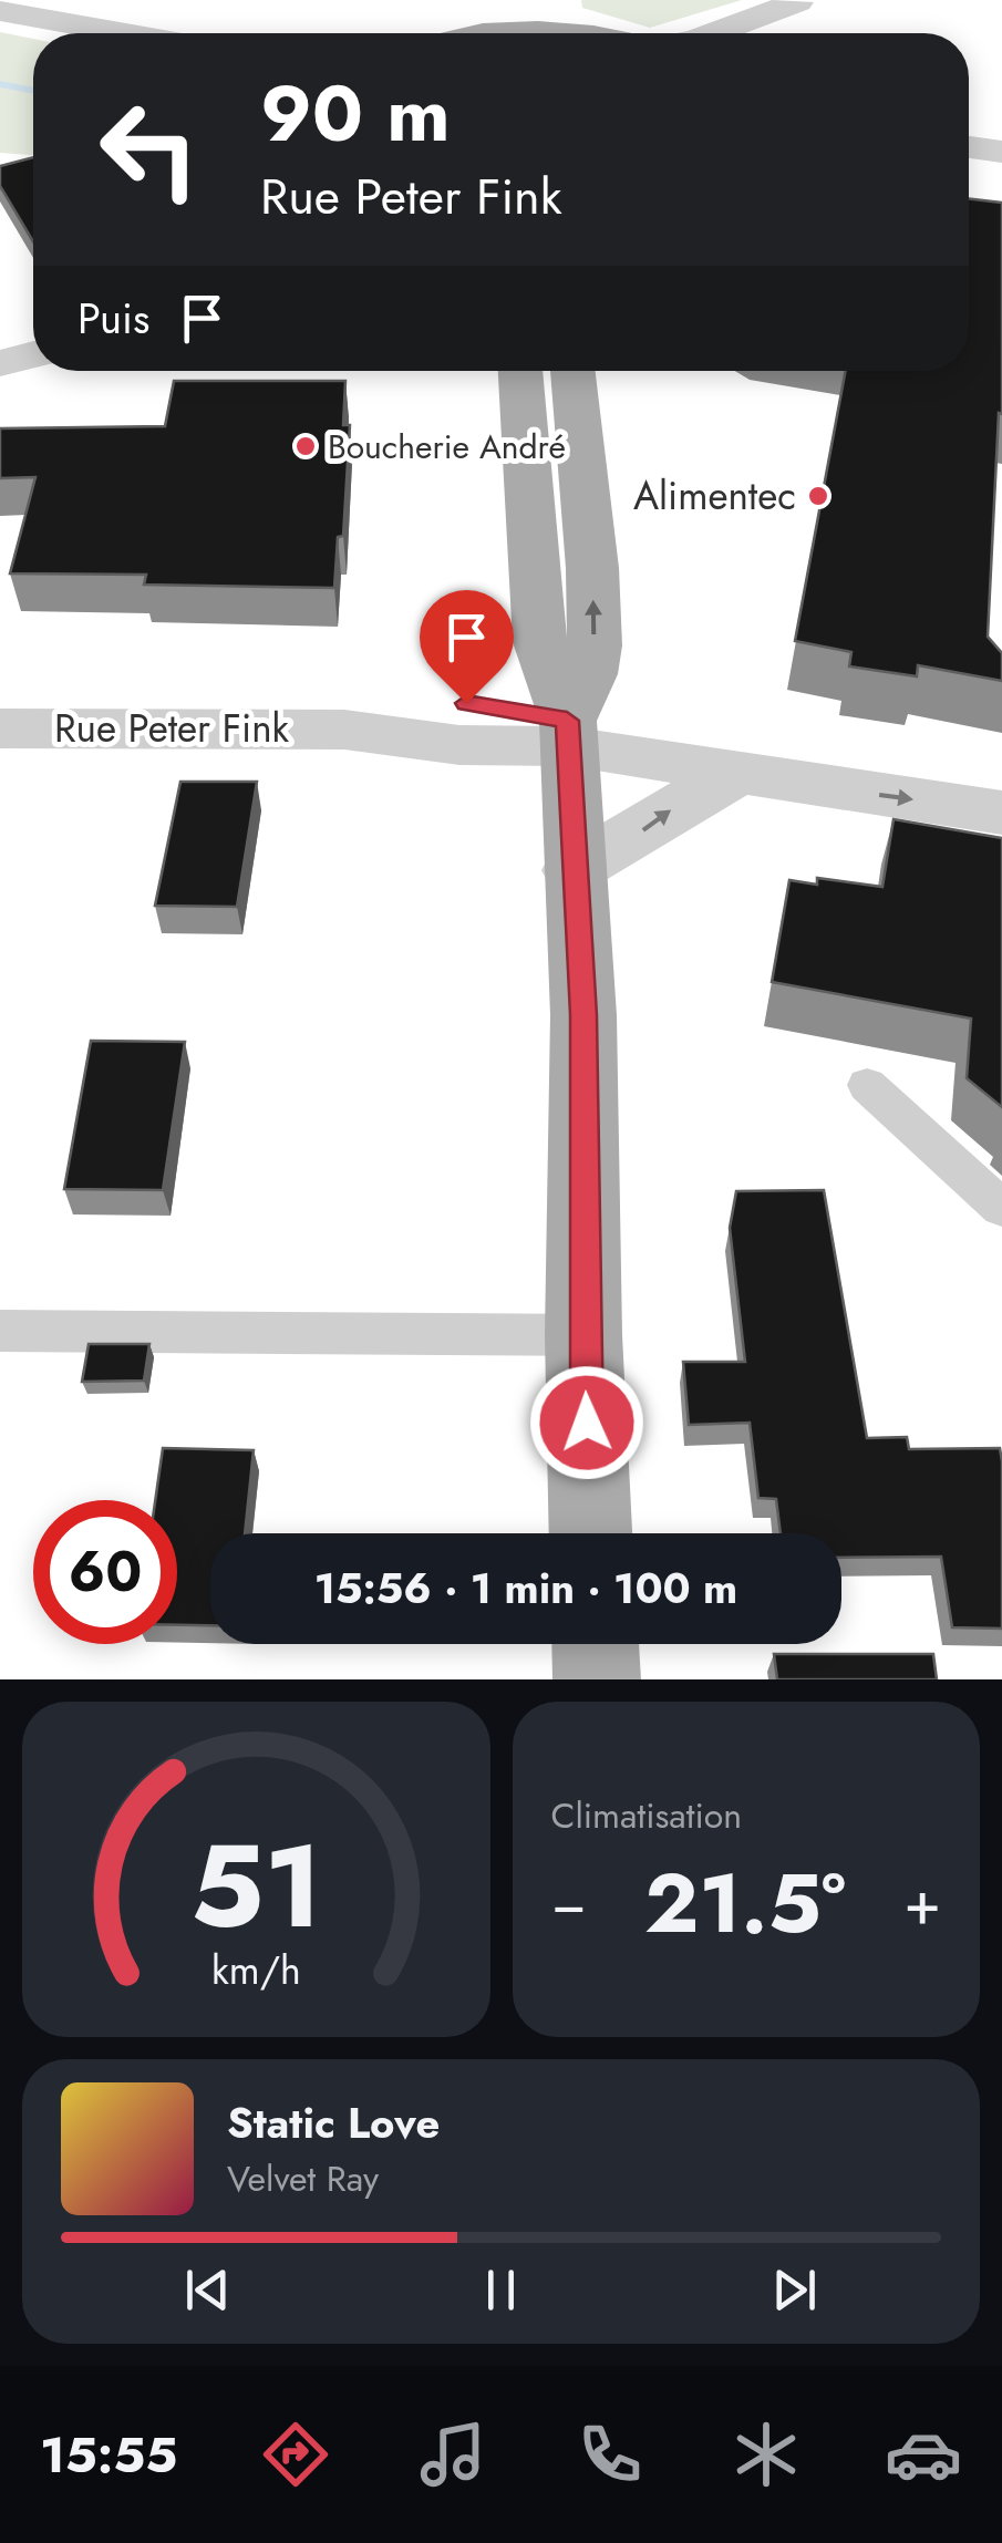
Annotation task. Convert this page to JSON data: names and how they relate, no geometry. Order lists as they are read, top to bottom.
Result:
{
  "streets": {
    "street": ["Rue Peter Fink"]
  },
  "places": ["Boucherie André", "Alimentec"],
  "page": {
    "turn": ["90 m", "Rue Peter Fink"],
    "then": "Puis",
    "limit": "60",
    "trip": "15:56 · 1 min · 100 m",
    "tile": "Climatisation",
    "heat": ["−", "21.5°", "+"],
    "song": ["Static Love", "Velvet Ray"],
    "tabs": "15:55",
    "gauge": ["51", "km/h"]
  }
}
